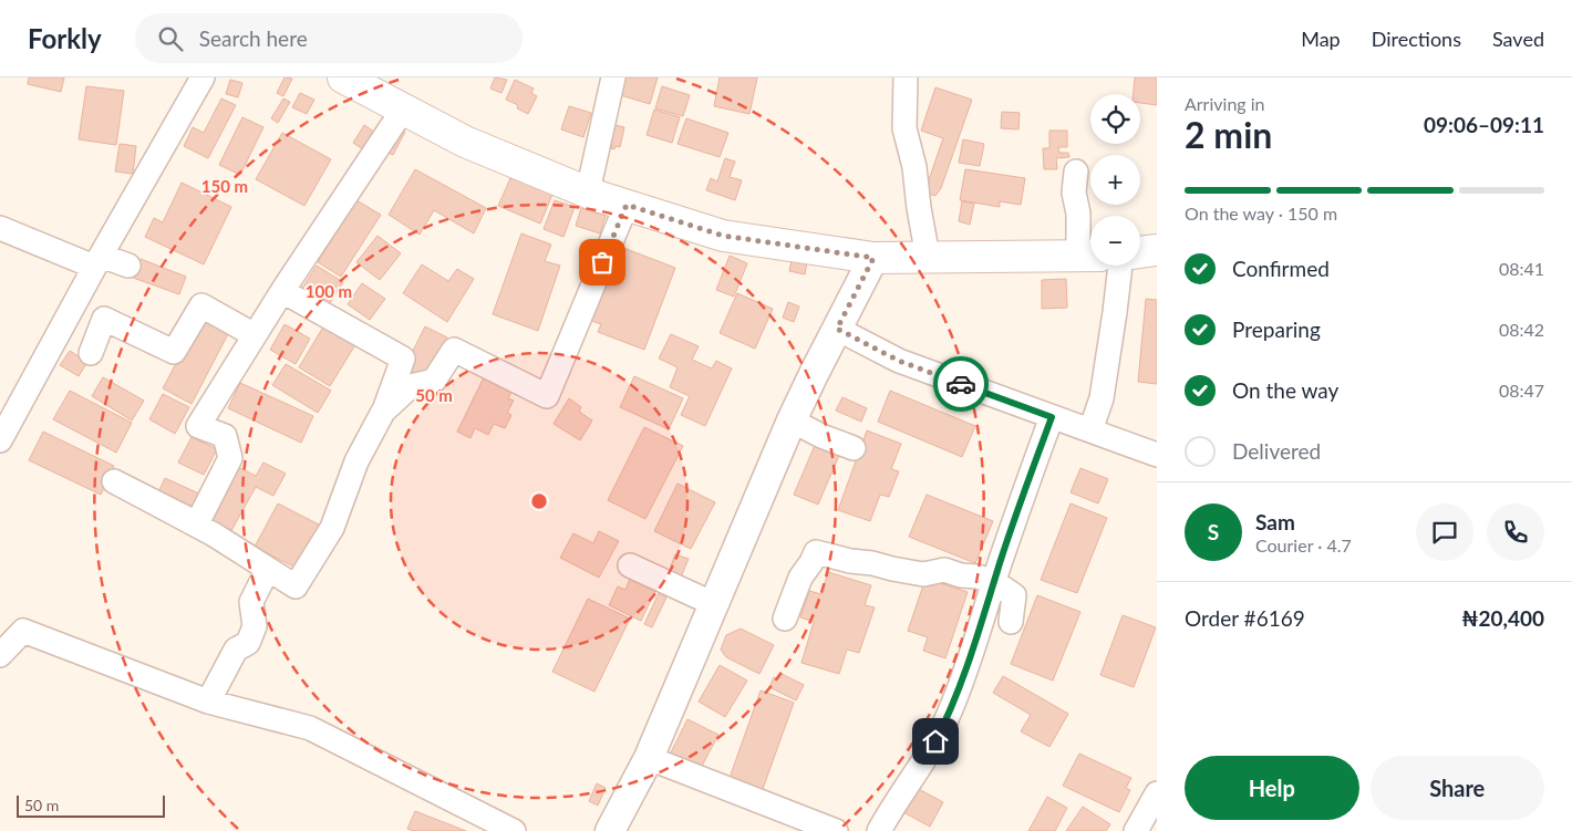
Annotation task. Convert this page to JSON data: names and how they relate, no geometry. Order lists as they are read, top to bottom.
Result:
{
  "scale_bar": "50 m",
  "page": {
    "header": "Forkly",
    "search": "Search here",
    "nav": ["Map", "Directions", "Saved"],
    "heading": ["2 min", "Arriving in", "09:06–09:11"],
    "panel": [
      "Sam",
      "Courier · 4.7",
      "Order #6169",
      "₦20,400"
    ],
    "map_buttons": ["+", "−"],
    "bar": "On the way · 150 m",
    "list": [
      ["Confirmed", "08:41"],
      ["Preparing", "08:42"],
      ["On the way", "08:47"],
      "Delivered"
    ],
    "round": "S",
    "buttons": ["Help", "Share"],
    "scale": "50 m"
  },
  "rings": ["150 m", "100 m", "50 m"]
}
